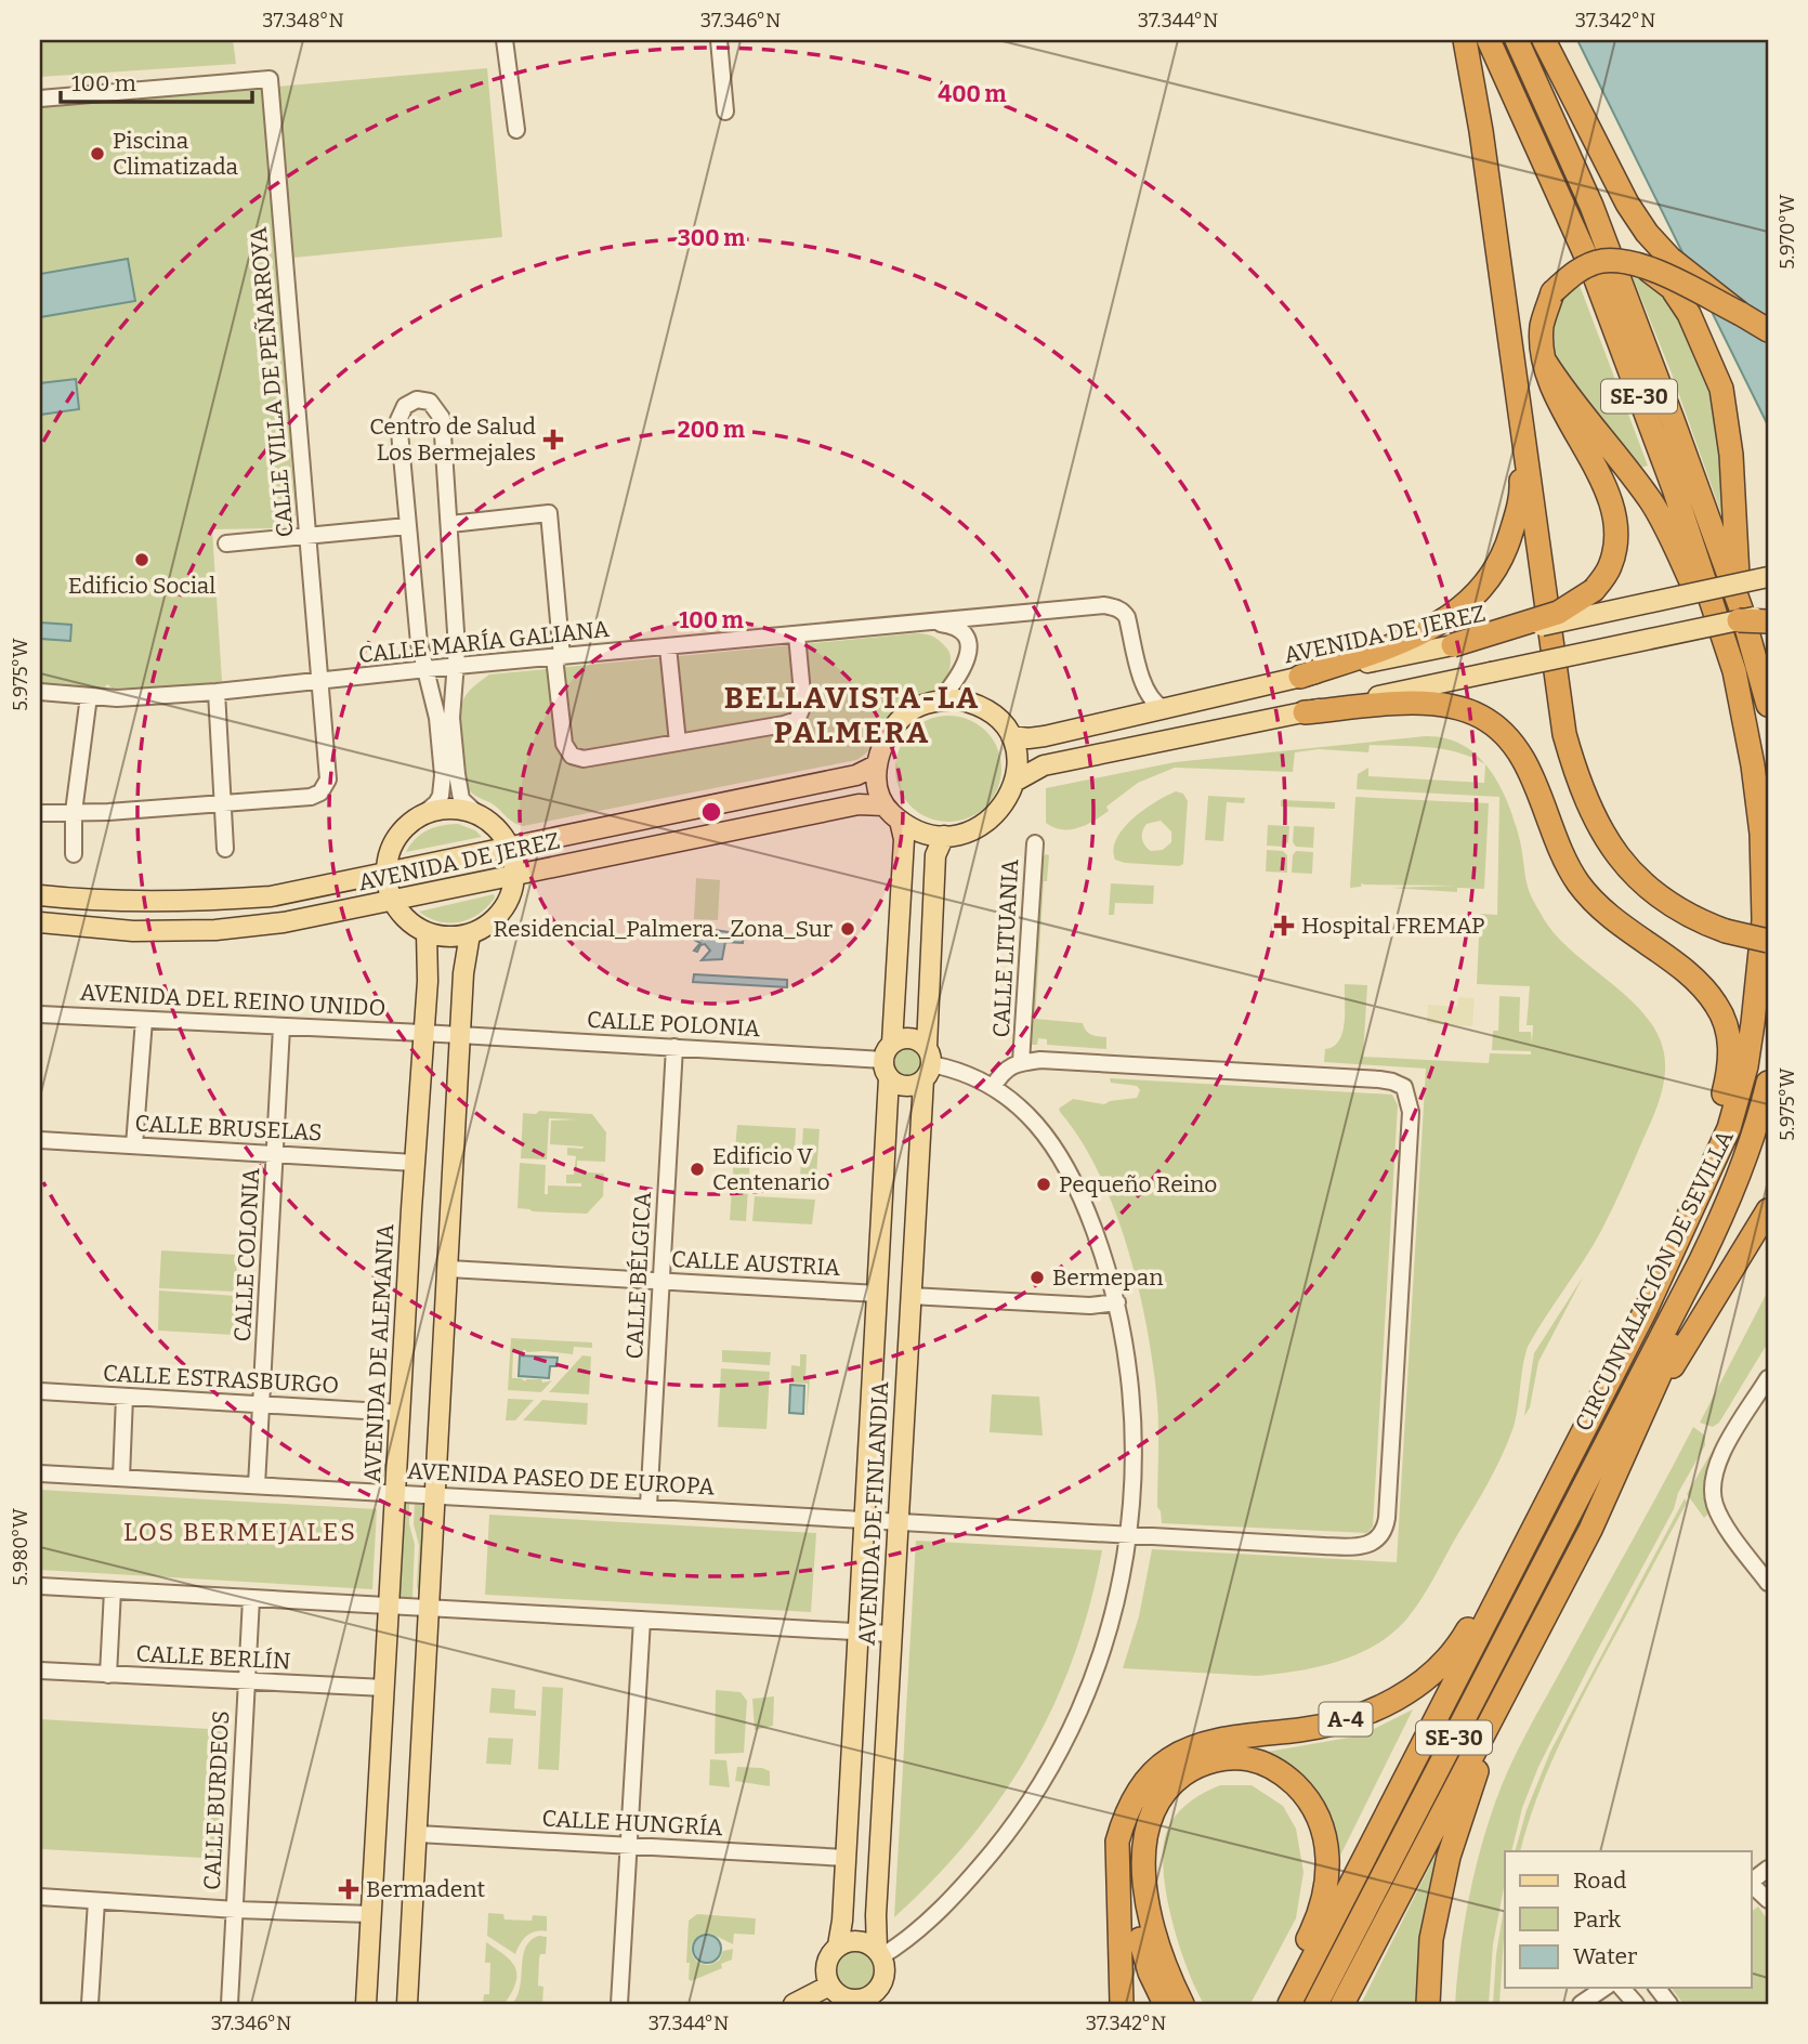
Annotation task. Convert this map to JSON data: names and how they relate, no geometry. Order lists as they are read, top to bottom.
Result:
{
  "streets": {
    "highway": ["SE-30", "CIRCUNVALACIÓN DE SEVILLA", "A-4"],
    "main road": ["AVENIDA DE JEREZ", "AVENIDA DE ALEMANIA", "AVENIDA DE FINLANDIA"],
    "street": [
      "CALLE VILLA DE PEÑARROYA",
      "CALLE MARÍA GALIANA",
      "CALLE LITUANIA",
      "AVENIDA DEL REINO UNIDO",
      "CALLE POLONIA",
      "CALLE BRUSELAS",
      "CALLE COLONIA",
      "CALLE AUSTRIA",
      "CALLE BÉLGICA",
      "CALLE ESTRASBURGO",
      "AVENIDA PASEO DE EUROPA",
      "CALLE BERLÍN",
      "CALLE BURDEOS",
      "CALLE HUNGRÍA"
    ]
  },
  "crossings": [
    ["CALLE VILLA DE PEÑARROYA", "CALLE MARÍA GALIANA"],
    ["AVENIDA DE JEREZ", "CALLE MARÍA GALIANA"],
    ["AVENIDA DE JEREZ", "AVENIDA DE FINLANDIA"],
    ["CALLE LITUANIA", "AVENIDA PASEO DE EUROPA"],
    ["AVENIDA DEL REINO UNIDO", "CALLE POLONIA"],
    ["AVENIDA DEL REINO UNIDO", "CALLE COLONIA"],
    ["AVENIDA DEL REINO UNIDO", "AVENIDA DE ALEMANIA"],
    ["CALLE POLONIA", "CALLE BÉLGICA"],
    ["CALLE POLONIA", "AVENIDA DE FINLANDIA"],
    ["CALLE BRUSELAS", "CALLE COLONIA"],
    ["CALLE BRUSELAS", "AVENIDA DE ALEMANIA"],
    ["CALLE COLONIA", "CALLE ESTRASBURGO"],
    ["CALLE COLONIA", "AVENIDA PASEO DE EUROPA"],
    ["CALLE AUSTRIA", "CALLE BÉLGICA"],
    ["CALLE AUSTRIA", "AVENIDA DE FINLANDIA"],
    ["CALLE BÉLGICA", "AVENIDA PASEO DE EUROPA"],
    ["CIRCUNVALACIÓN DE SEVILLA", "A-4"],
    ["AVENIDA DE ALEMANIA", "CALLE ESTRASBURGO"],
    ["AVENIDA DE ALEMANIA", "AVENIDA PASEO DE EUROPA"],
    ["AVENIDA DE ALEMANIA", "CALLE BERLÍN"],
    ["AVENIDA PASEO DE EUROPA", "AVENIDA DE FINLANDIA"],
    ["AVENIDA DE FINLANDIA", "CALLE HUNGRÍA"],
    ["CALLE BERLÍN", "CALLE BURDEOS"]
  ],
  "districts": ["BELLAVISTA-LA PALMERA", "LOS BERMEJALES"],
  "places": {
    "other": [
      "Piscina Climatizada",
      "Edificio Social",
      "Residencial_Palmera._Zona_Sur",
      "Edificio V Centenario",
      "Pequeño Reino",
      "Bermepan"
    ],
    "health": ["Centro de Salud Los Bermejales", "Hospital FREMAP", "Bermadent"]
  },
  "legend": ["Road", "Park", "Water"],
  "scale_bar": "100 m",
  "coordinates": [
    "37.348°N",
    "37.346°N",
    "37.344°N",
    "37.342°N",
    "5.970°W",
    "5.975°W",
    "5.980°W"
  ],
  "rings": [
    "400 m",
    "300 m",
    "200 m",
    "100 m"
  ]
}
